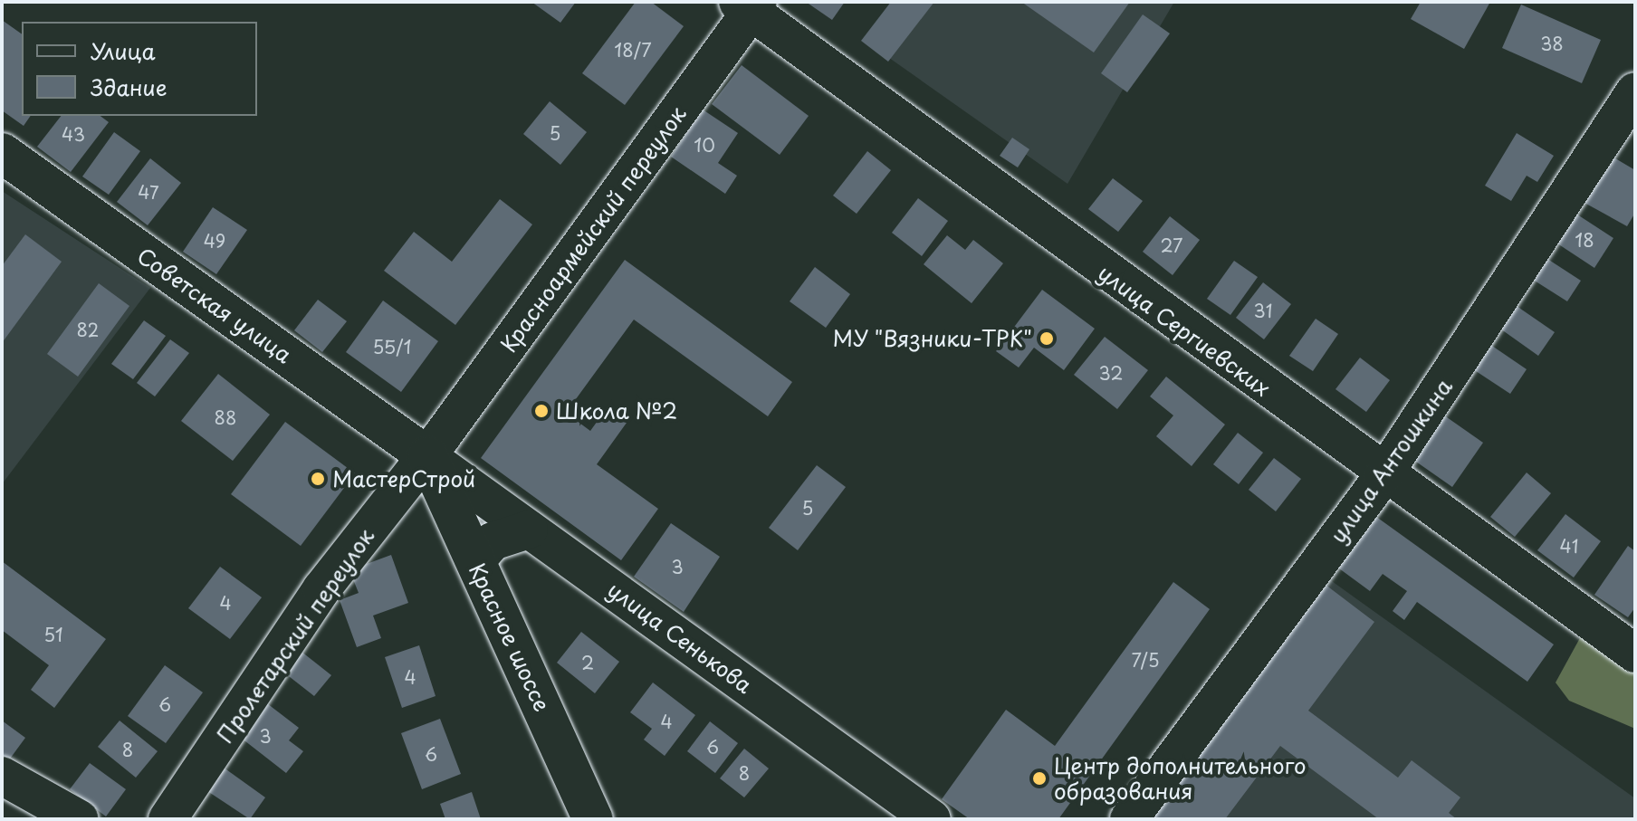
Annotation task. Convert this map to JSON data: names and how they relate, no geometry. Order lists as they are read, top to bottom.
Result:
{
  "streets": {
    "main road": ["Советская улица", "Красное шоссе"],
    "street": [
      "Красноармейский переулок",
      "улица Сергиевских",
      "улица Антошкина",
      "Пролетарский переулок",
      "улица Сенькова"
    ]
  },
  "crossings": [
    ["Красноармейский переулок", "Советская улица"],
    ["Красноармейский переулок", "улица Сергиевских"],
    ["Красноармейский переулок", "Пролетарский переулок"],
    ["Красноармейский переулок", "Красное шоссе"],
    ["Красноармейский переулок", "улица Сенькова"],
    ["Советская улица", "Пролетарский переулок"],
    ["Советская улица", "Красное шоссе"],
    ["Советская улица", "улица Сенькова"],
    ["улица Сергиевских", "улица Антошкина"],
    ["Пролетарский переулок", "Красное шоссе"],
    ["Пролетарский переулок", "улица Сенькова"],
    ["Красное шоссе", "улица Сенькова"]
  ],
  "places": [
    "МУ \"Вязники-ТРК\"",
    "Школа №2",
    "МастерСтрой",
    "Центр дополнительного образования"
  ],
  "house_numbers": [
    "38",
    "18/7",
    "5",
    "43",
    "10",
    "47",
    "18",
    "49",
    "27",
    "31",
    "82",
    "55/1",
    "32",
    "88",
    "5",
    "41",
    "3",
    "4",
    "51",
    "7/5",
    "2",
    "4",
    "6",
    "4",
    "3",
    "6",
    "8",
    "6",
    "8"
  ],
  "legend": ["Улица", "Здание"]
}
